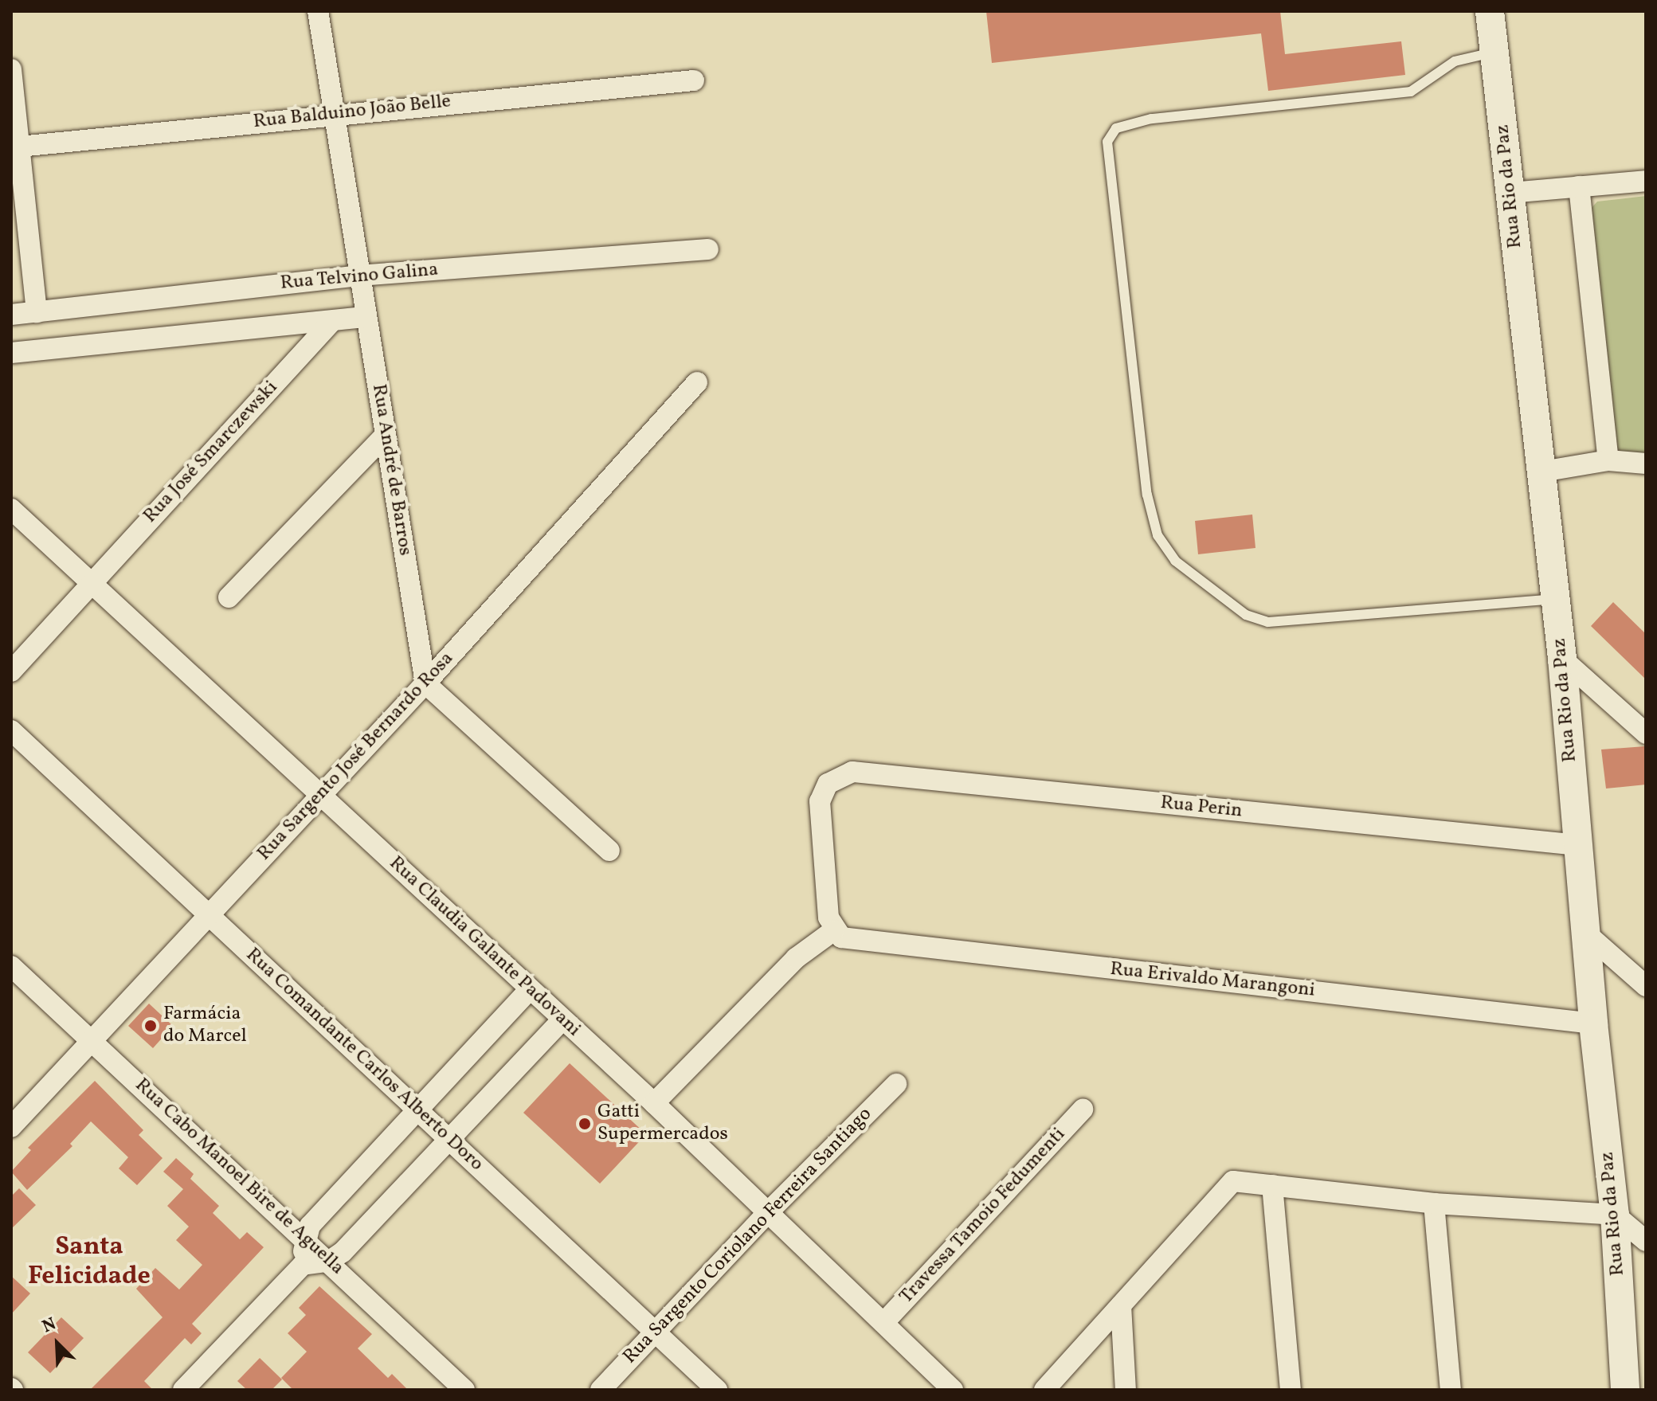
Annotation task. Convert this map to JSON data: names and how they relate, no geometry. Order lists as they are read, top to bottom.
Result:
{
  "streets": {
    "main road": ["Rua Rio da Paz"],
    "street": [
      "Rua Balduino João Belle",
      "Rua Telvino Galina",
      "Rua José Smarczewski",
      "Rua André de Barros",
      "Rua Sargento José Bernardo Rosa",
      "Rua Perin",
      "Rua Claudia Galante Padovani",
      "Rua Erivaldo Marangoni",
      "Rua Comandante Carlos Alberto Doro",
      "Rua Cabo Manoel Bire de Aguella",
      "Travessa Tamoio Fedumenti",
      "Rua Sargento Coriolano Ferreira Santiago"
    ]
  },
  "crossings": [
    ["Rua Balduino João Belle", "Rua André de Barros"],
    ["Rua Rio da Paz", "Rua Perin"],
    ["Rua Rio da Paz", "Rua Erivaldo Marangoni"],
    ["Rua Telvino Galina", "Rua André de Barros"],
    ["Rua José Smarczewski", "Rua Claudia Galante Padovani"],
    ["Rua André de Barros", "Rua Sargento José Bernardo Rosa"],
    ["Rua Sargento José Bernardo Rosa", "Rua Claudia Galante Padovani"],
    ["Rua Sargento José Bernardo Rosa", "Rua Comandante Carlos Alberto Doro"],
    ["Rua Sargento José Bernardo Rosa", "Rua Cabo Manoel Bire de Aguella"],
    ["Rua Perin", "Rua Erivaldo Marangoni"],
    ["Rua Claudia Galante Padovani", "Travessa Tamoio Fedumenti"],
    ["Rua Claudia Galante Padovani", "Rua Sargento Coriolano Ferreira Santiago"],
    ["Rua Comandante Carlos Alberto Doro", "Rua Sargento Coriolano Ferreira Santiago"]
  ],
  "districts": ["Santa Felicidade"],
  "places": ["Farmácia do Marcel", "Gatti Supermercados"],
  "north": "top left"
}
